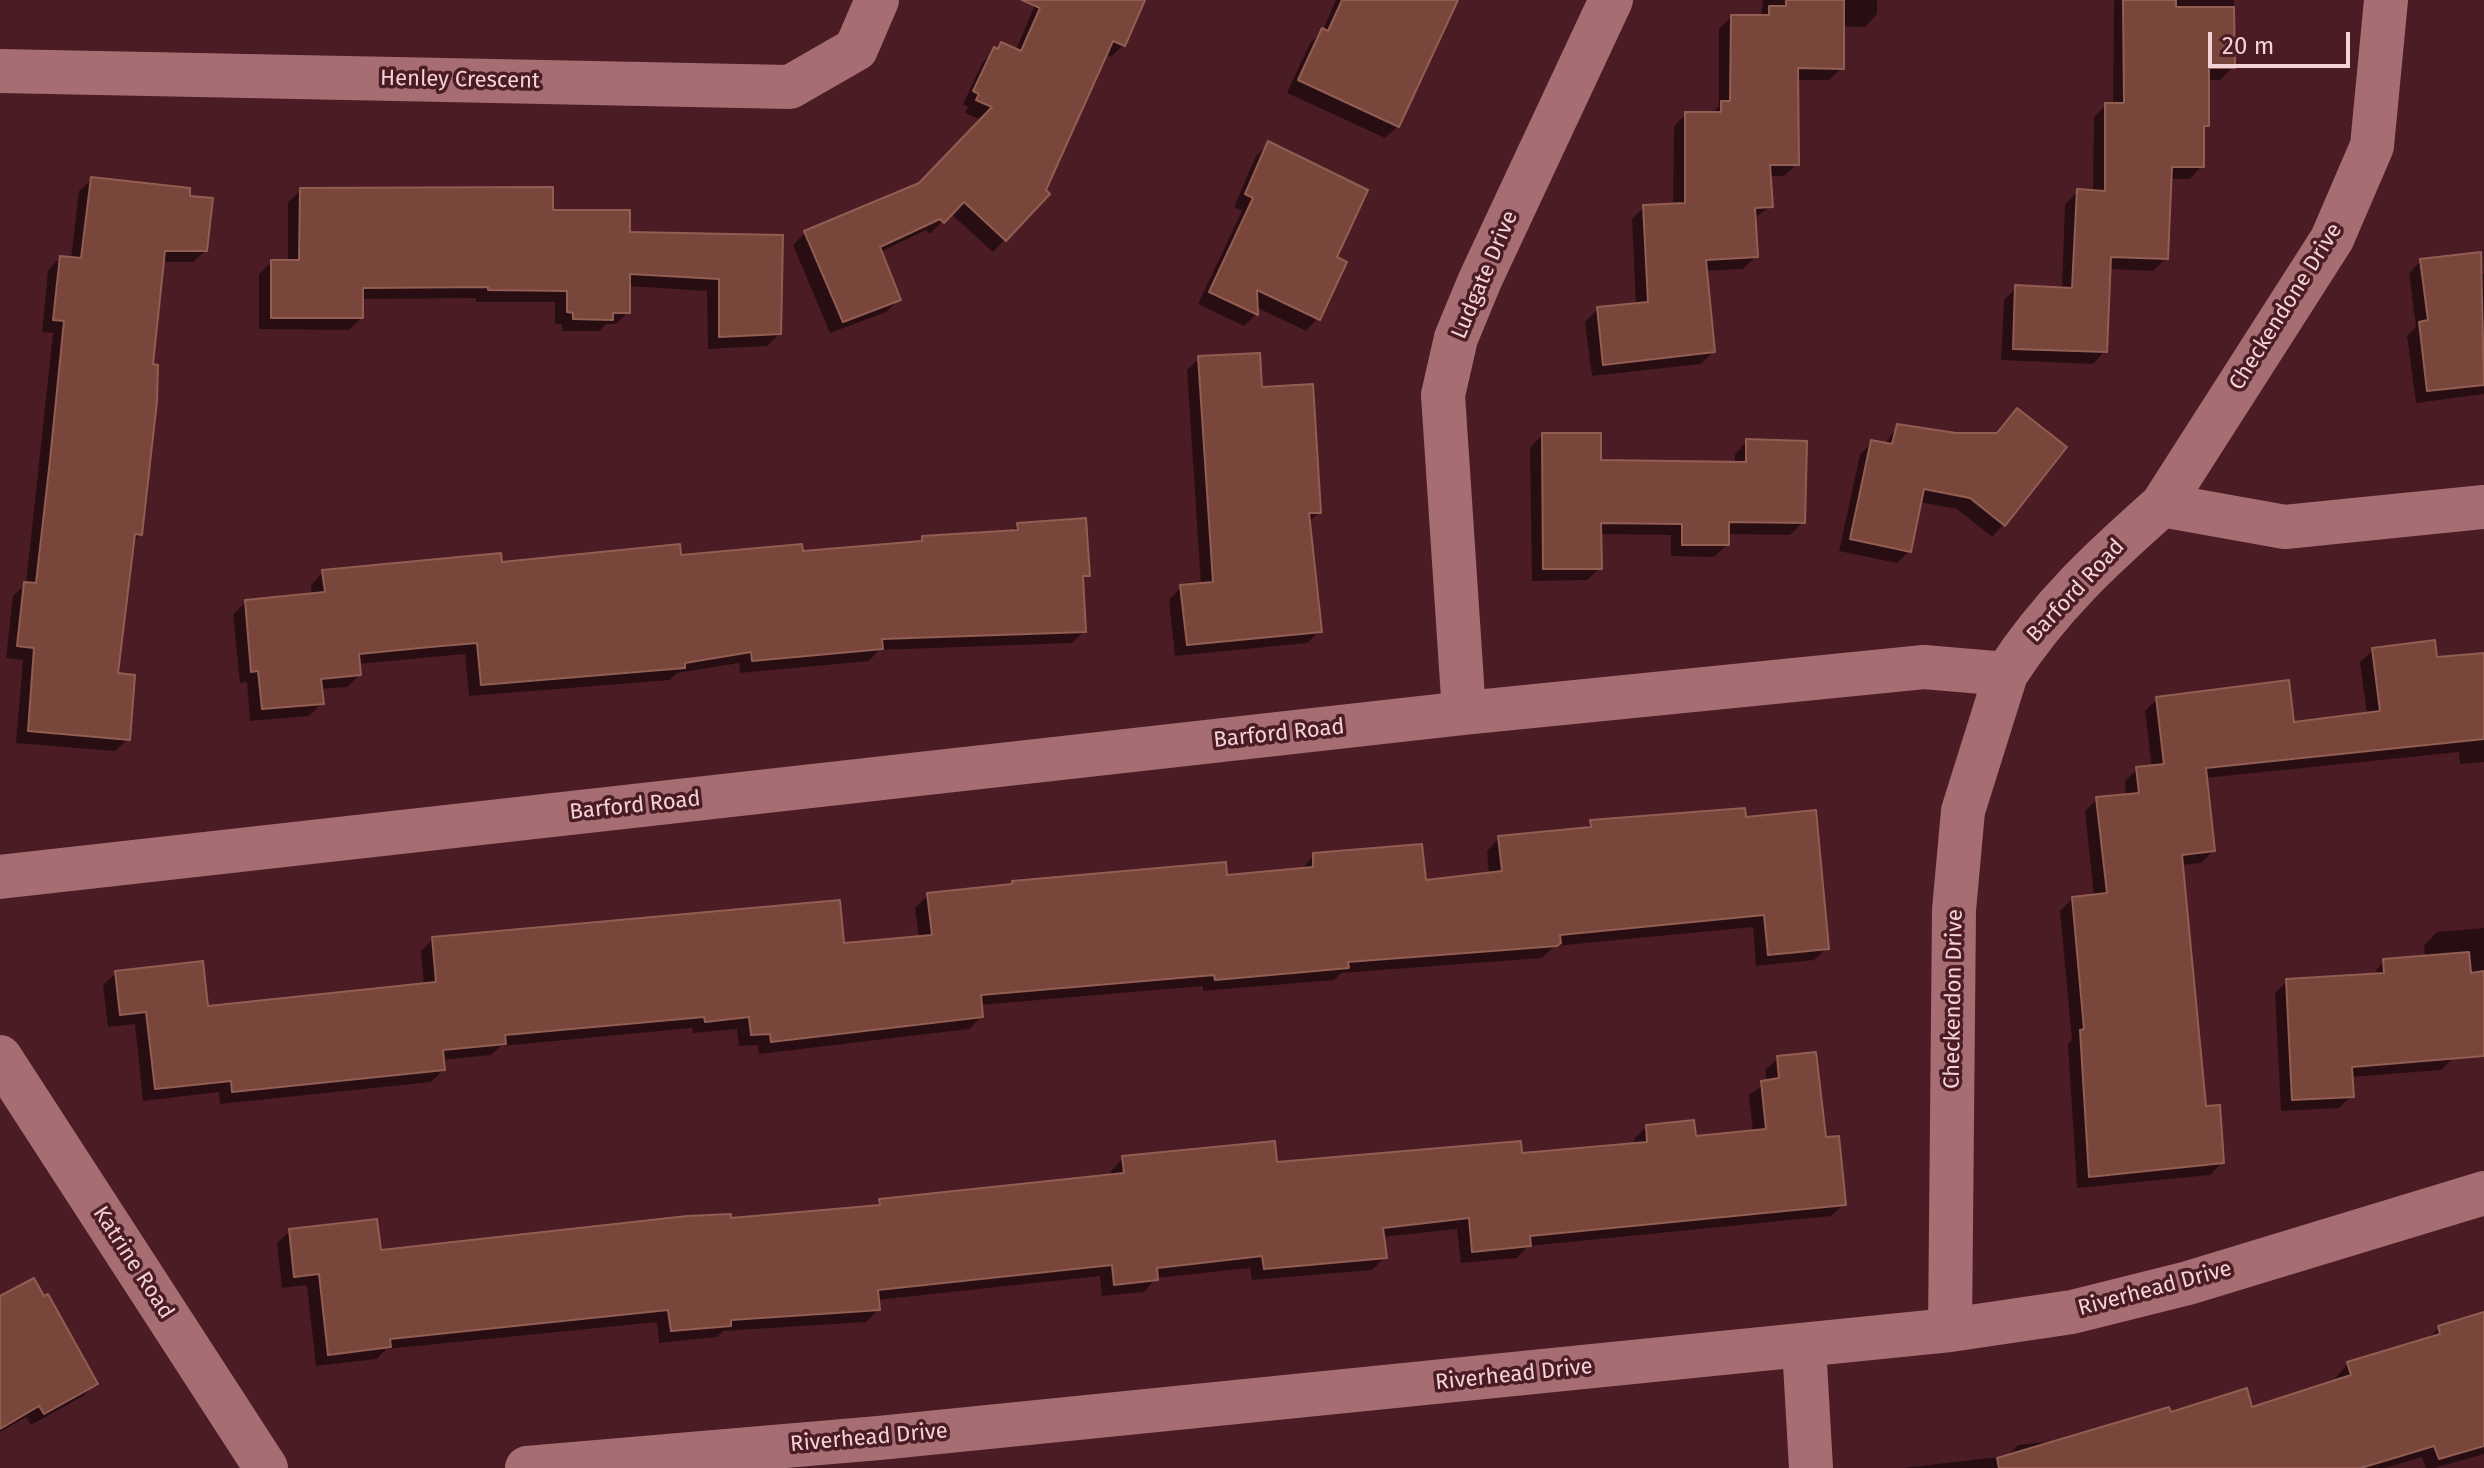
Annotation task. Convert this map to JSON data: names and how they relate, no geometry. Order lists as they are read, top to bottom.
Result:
{
  "streets": {
    "street": [
      "Henley Crescent",
      "Ludgate Drive",
      "Checkendone Drive",
      "Barford Road",
      "Checkendon Drive",
      "Katrine Road",
      "Riverhead Drive"
    ]
  },
  "crossings": [
    ["Ludgate Drive", "Barford Road"],
    ["Checkendone Drive", "Barford Road"],
    ["Barford Road", "Checkendon Drive"],
    ["Checkendon Drive", "Riverhead Drive"]
  ],
  "scale_bar": "20 m"
}
